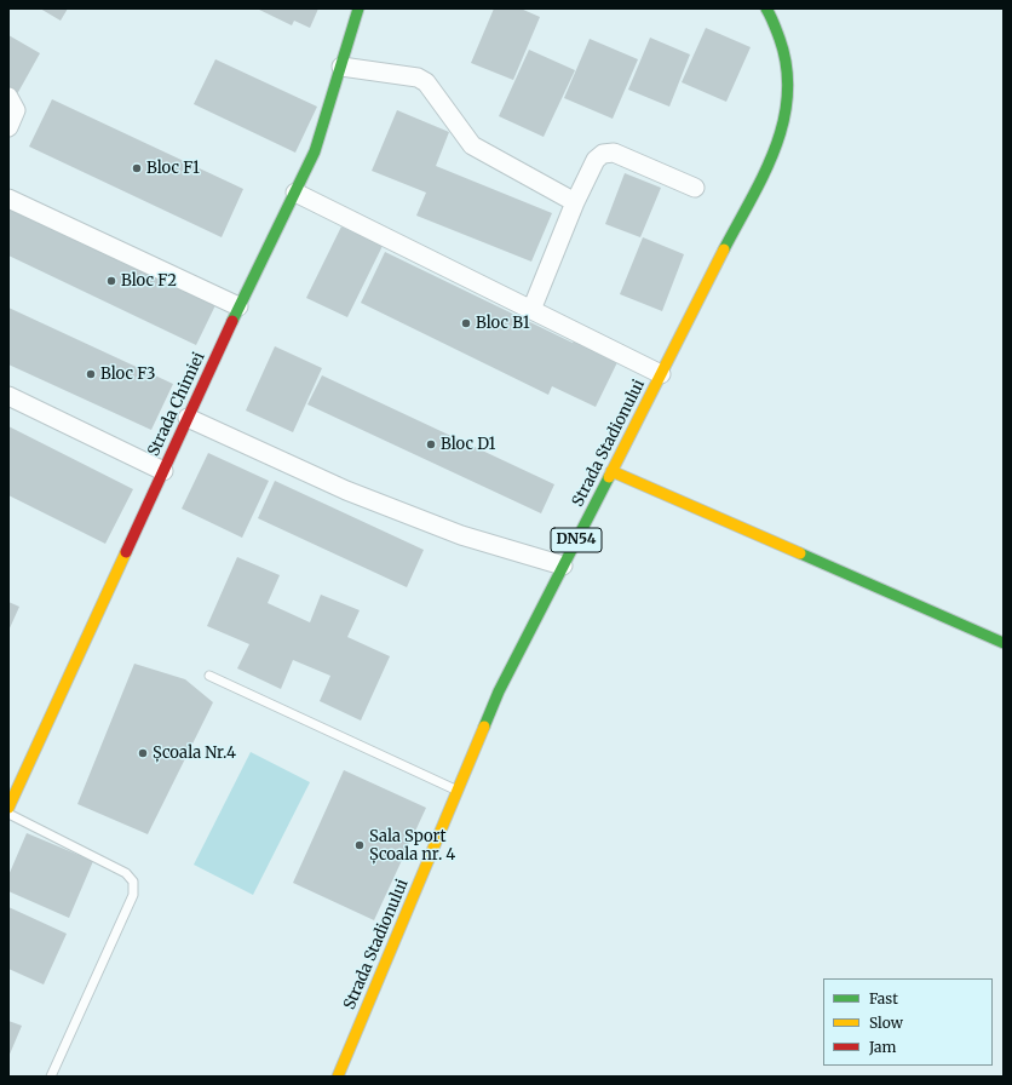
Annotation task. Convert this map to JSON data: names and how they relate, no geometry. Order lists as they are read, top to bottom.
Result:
{
  "streets": {
    "street": ["Strada Chimiei", "Strada Stadionului", "DN54"]
  },
  "places": [
    "Bloc F1",
    "Bloc F2",
    "Bloc B1",
    "Bloc F3",
    "Bloc D1",
    "Școala Nr.4",
    "Sala Sport Școala nr. 4"
  ],
  "legend": ["Fast", "Slow", "Jam"]
}
